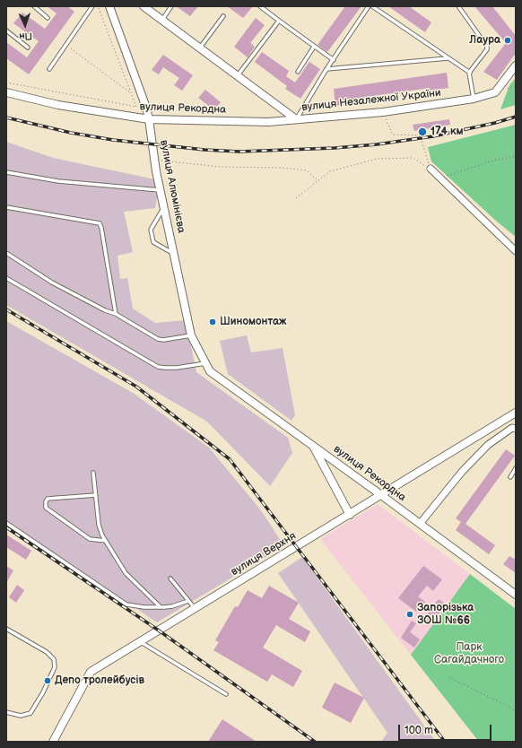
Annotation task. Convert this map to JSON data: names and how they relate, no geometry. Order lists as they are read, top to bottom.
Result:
{
  "streets": {
    "street": [
      "вулиця Незалежної України",
      "вулиця Рекордна",
      "вулиця Алюмінієва",
      "вулиця Верхня"
    ]
  },
  "crossings": [
    ["вулиця Незалежної України", "вулиця Рекордна"],
    ["вулиця Рекордна", "вулиця Алюмінієва"],
    ["вулиця Рекордна", "вулиця Верхня"]
  ],
  "parks": ["Парк Сагайдачного"],
  "places": [
    "Лаура",
    "174 км",
    "Шиномонтаж",
    "Запорізька ЗОШ №66",
    "Депо тролейбусів"
  ],
  "scale_bar": "100 m",
  "north": "bottom"
}
